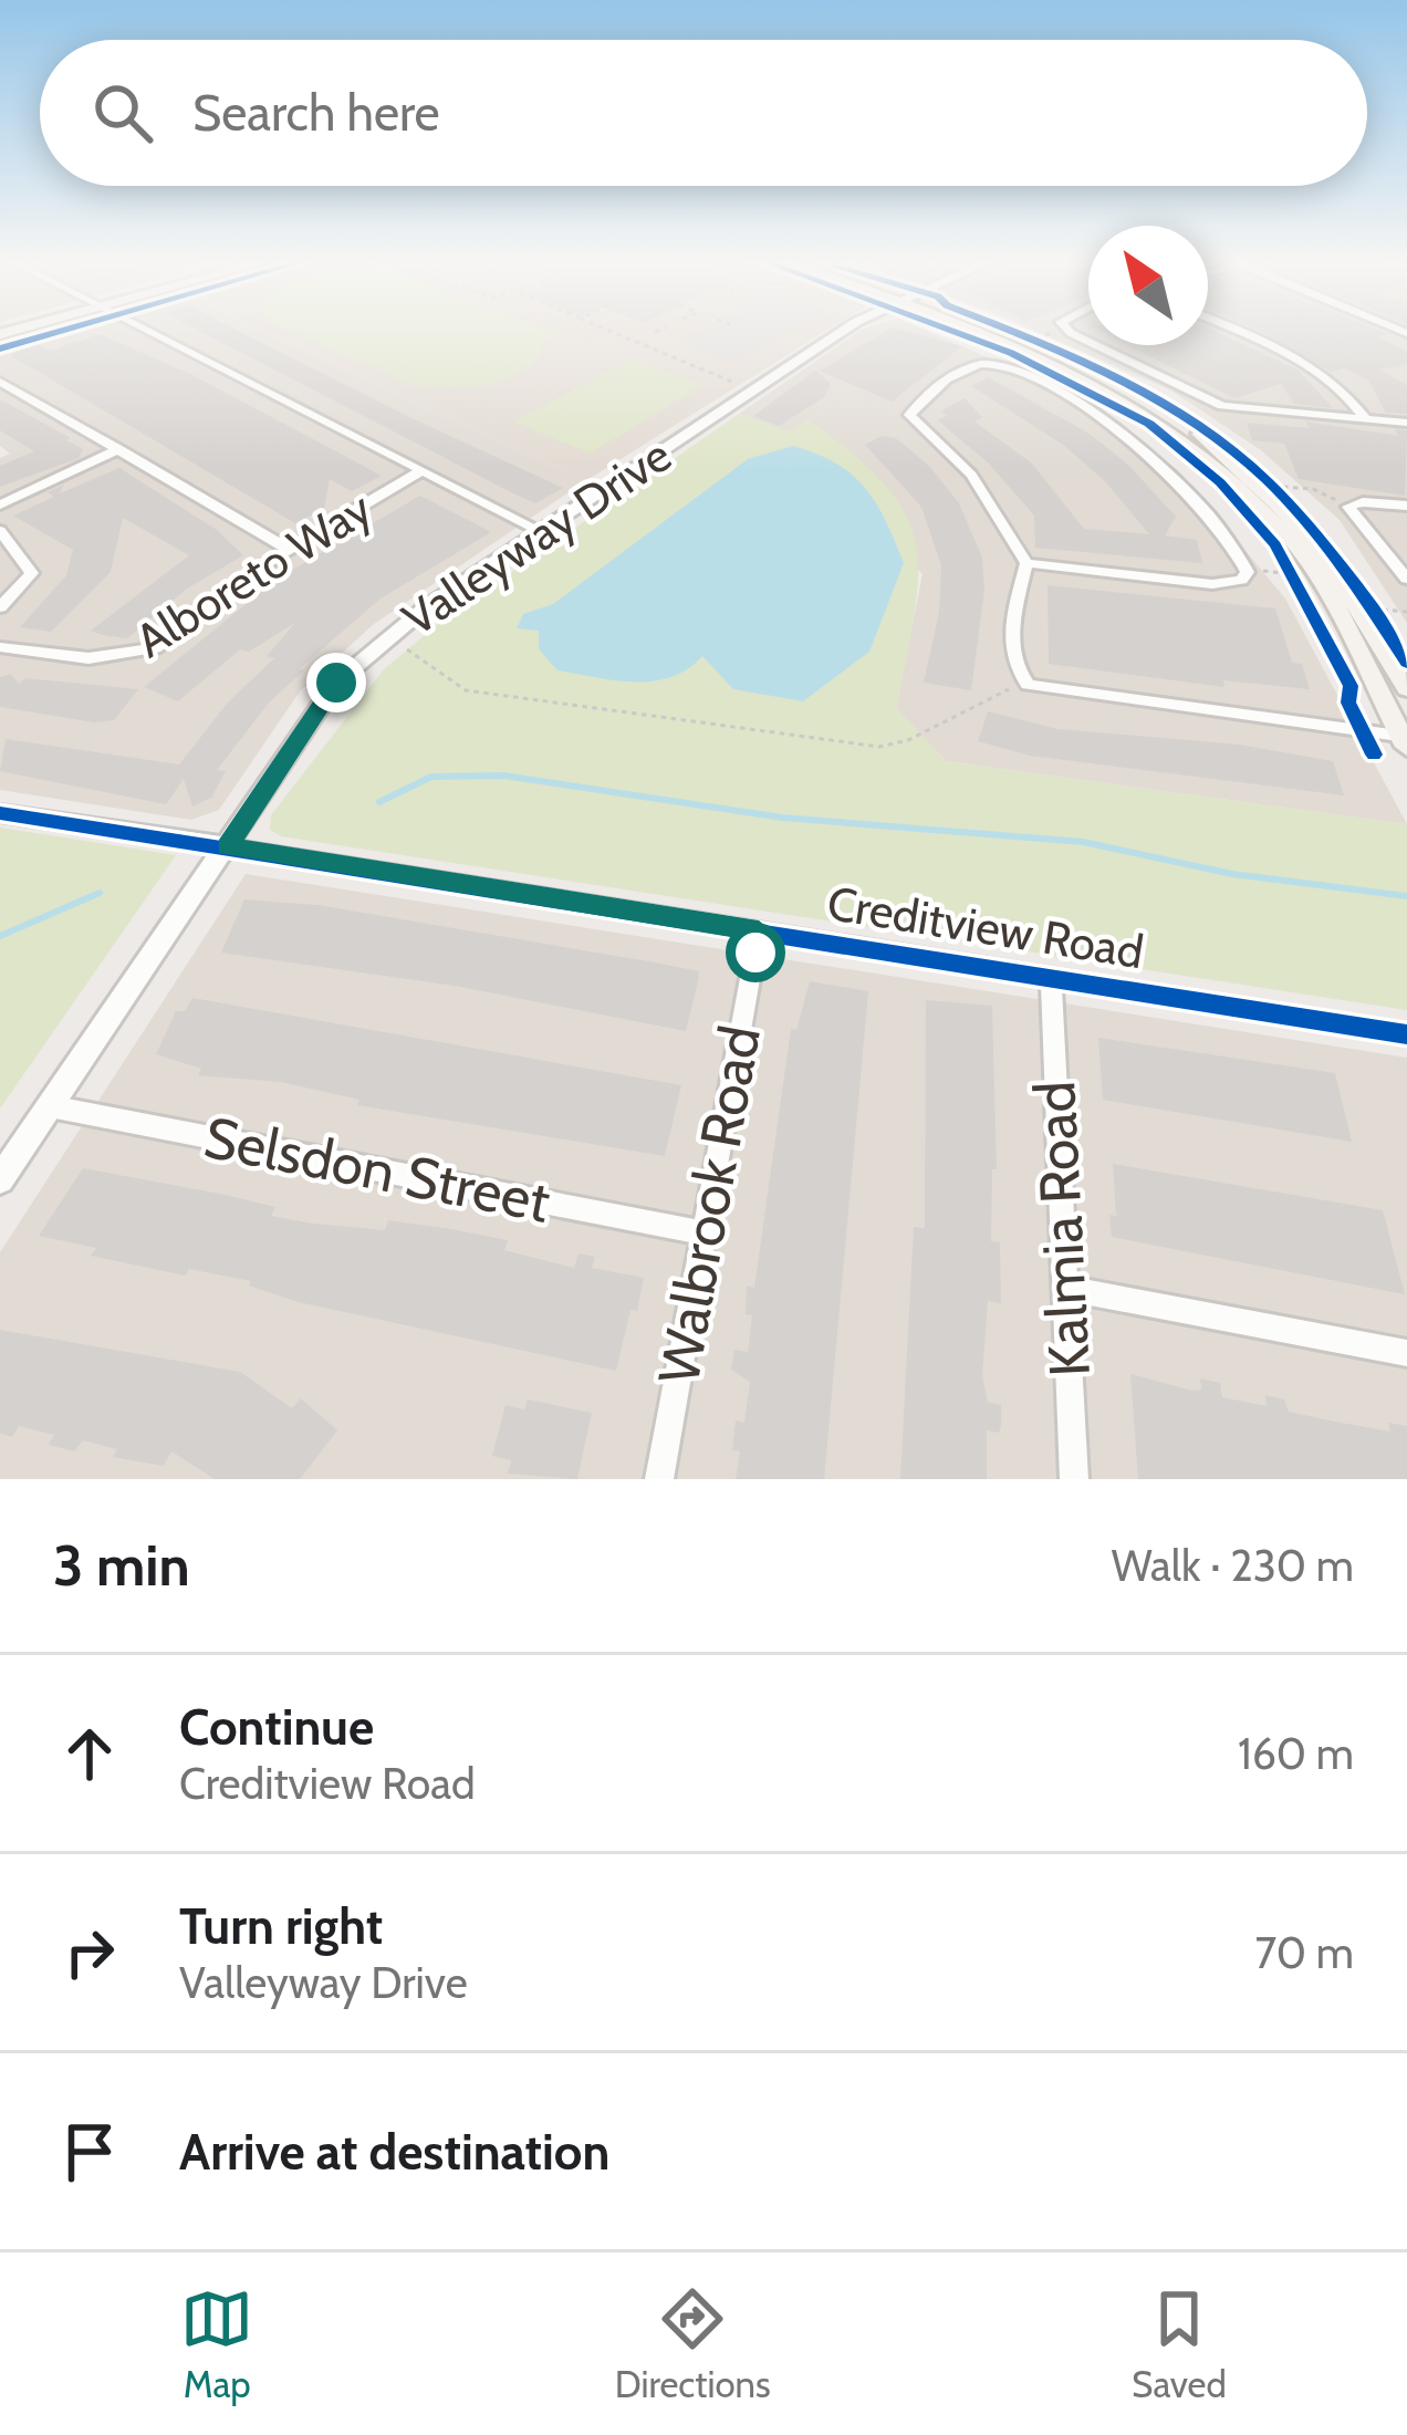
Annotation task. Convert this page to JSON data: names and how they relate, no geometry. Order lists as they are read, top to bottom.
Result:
{
  "streets": {
    "street": [
      "Valleyway Drive",
      "Alboreto Way",
      "Creditview Road",
      "Selsdon Street",
      "Walbrook Road",
      "Kalmia Road"
    ]
  },
  "crossings": [
    ["Valleyway Drive", "Creditview Road"],
    ["Valleyway Drive", "Selsdon Street"],
    ["Creditview Road", "Walbrook Road"],
    ["Creditview Road", "Kalmia Road"],
    ["Selsdon Street", "Walbrook Road"]
  ],
  "north": "top left",
  "page": {
    "search": "Search here",
    "heading": ["3 min", "Walk · 230 m"],
    "list": [
      ["Continue", "Creditview Road", "160 m"],
      ["Turn right", "Valleyway Drive", "70 m"],
      "Arrive at destination"
    ],
    "nav": ["Map", "Directions", "Saved"]
  }
}
